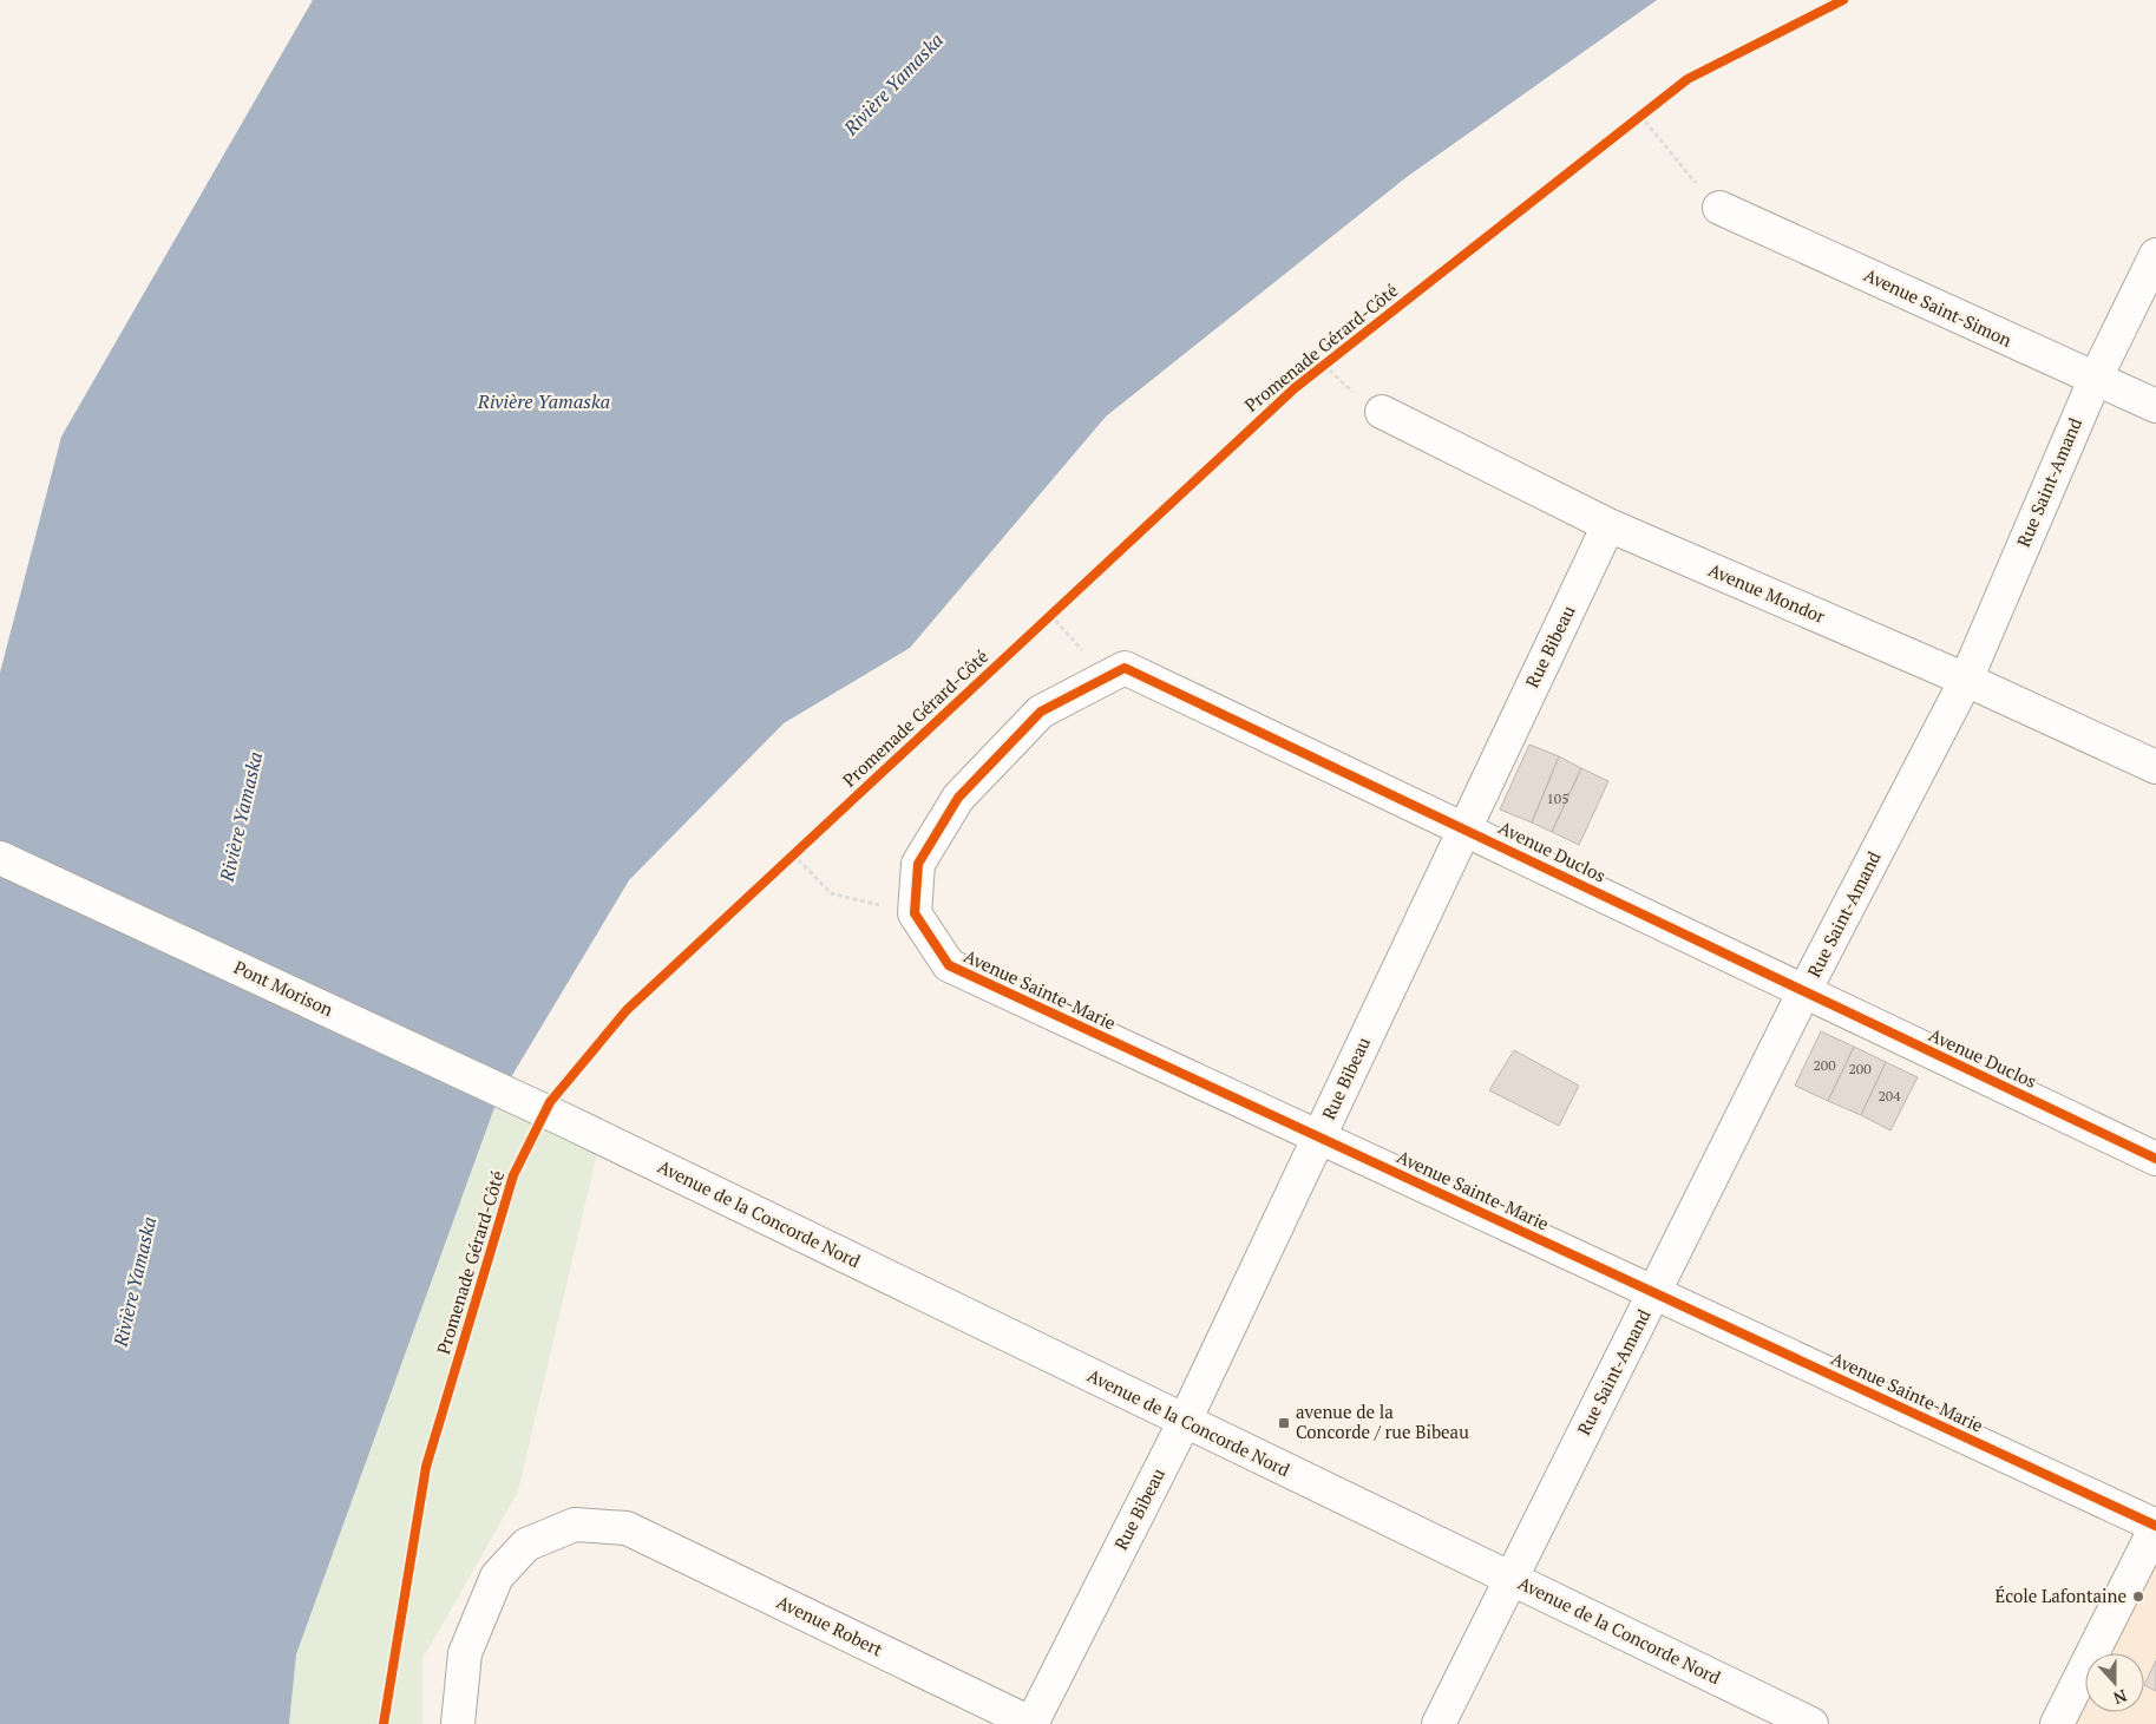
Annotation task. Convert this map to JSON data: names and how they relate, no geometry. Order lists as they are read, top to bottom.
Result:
{
  "streets": {
    "street": [
      "Avenue Saint-Simon",
      "Rue Saint-Amand",
      "Avenue Mondor",
      "Rue Bibeau",
      "Avenue Duclos",
      "Pont Morison",
      "Avenue Sainte-Marie",
      "Avenue de la Concorde Nord",
      "Avenue Robert"
    ],
    "cycle path": ["Promenade Gérard-Côté"]
  },
  "crossings": [
    ["Avenue Saint-Simon", "Rue Saint-Amand"],
    ["Rue Saint-Amand", "Avenue Mondor"],
    ["Rue Saint-Amand", "Avenue Duclos"],
    ["Rue Saint-Amand", "Avenue Sainte-Marie"],
    ["Rue Saint-Amand", "Avenue de la Concorde Nord"],
    ["Avenue Mondor", "Rue Bibeau"],
    ["Rue Bibeau", "Avenue Duclos"],
    ["Rue Bibeau", "Avenue Sainte-Marie"],
    ["Rue Bibeau", "Avenue de la Concorde Nord"],
    ["Rue Bibeau", "Avenue Robert"],
    ["Avenue Duclos", "Avenue Sainte-Marie"],
    ["Pont Morison", "Avenue de la Concorde Nord"]
  ],
  "water": ["Rivière Yamaska"],
  "places": {
    "transit": ["avenue de la Concorde / rue Bibeau"],
    "other": ["École Lafontaine"]
  },
  "house_numbers": [
    "105",
    "200",
    "200",
    "204"
  ],
  "north": "bottom"
}
